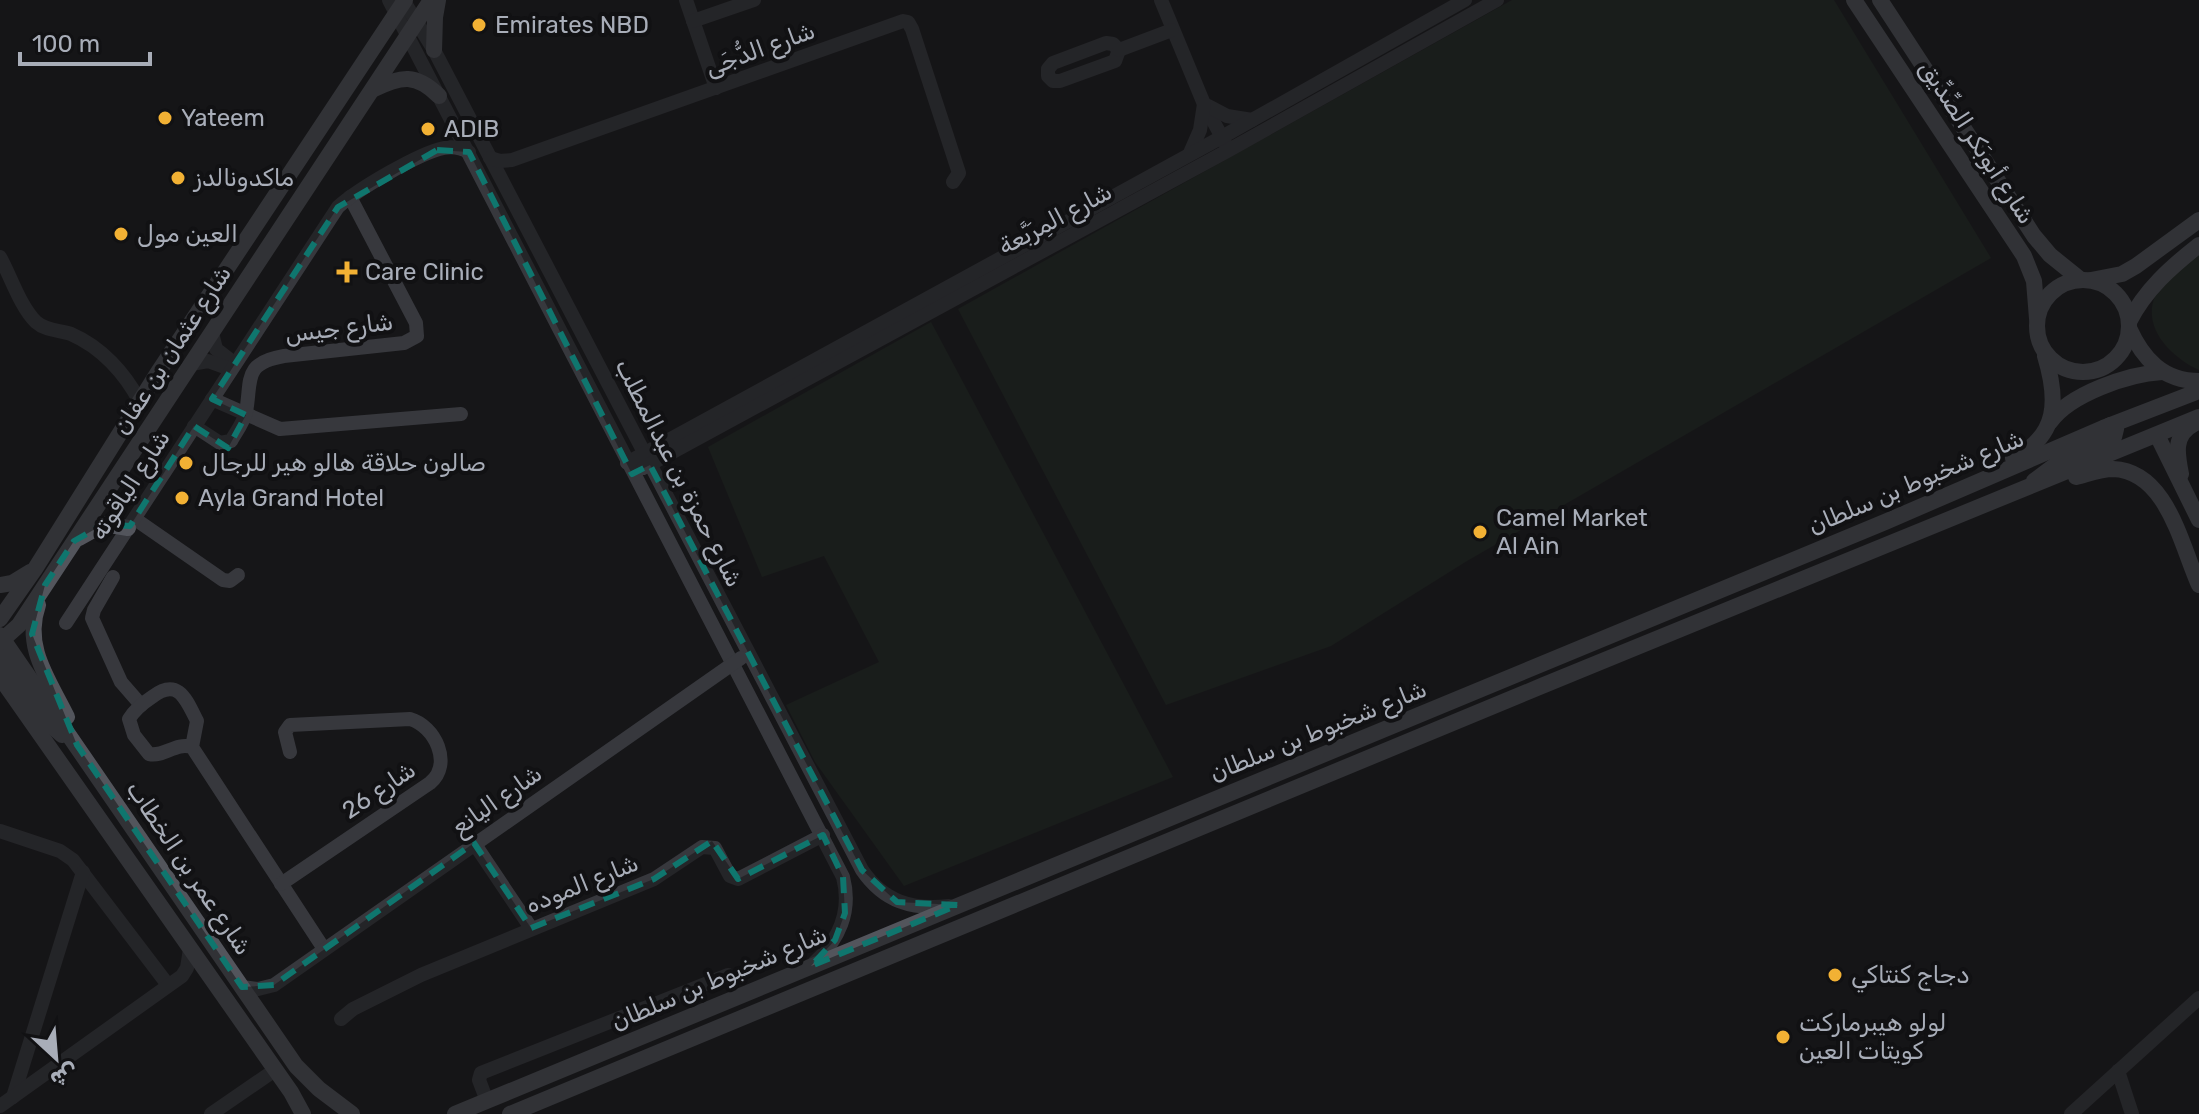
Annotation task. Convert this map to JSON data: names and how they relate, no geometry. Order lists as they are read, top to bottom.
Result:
{
  "streets": {
    "main road": [
      "شارع أبوبَكر الصِّدِّيق",
      "شارع عثمان بن عفان",
      "شارع شخبوط بن سلطان",
      "شارع عمر بن الخطاب"
    ],
    "street": [
      "شارع الدُّجَى",
      "شارع المِرَبَّعة",
      "شارع جيس",
      "شارع حمزة بن عبدالمطلب",
      "شارع الياقوته",
      "شارع 26",
      "شارع اليانع",
      "شارع الموده"
    ]
  },
  "crossings": [
    ["شارع الدُّجَى", "شارع حمزة بن عبدالمطلب"],
    ["شارع المِرَبَّعة", "شارع حمزة بن عبدالمطلب"],
    ["شارع جيس", "شارع الياقوته"],
    ["شارع عثمان بن عفان", "شارع حمزة بن عبدالمطلب"],
    ["شارع حمزة بن عبدالمطلب", "شارع شخبوط بن سلطان"],
    ["شارع حمزة بن عبدالمطلب", "شارع اليانع"],
    ["شارع حمزة بن عبدالمطلب", "شارع الموده"]
  ],
  "places": {
    "other": [
      "Emirates NBD",
      "Yateem",
      "ADIB",
      "ماكدونالدز",
      "العين مول",
      "صالون حلاقة هالو هير للرجال",
      "Ayla Grand Hotel",
      "Camel Market Al Ain",
      "دجاج كنتاكي",
      "لولو هيبرماركت كويتات العين"
    ],
    "health": ["Care Clinic"]
  },
  "scale_bar": "100 m",
  "north": "bottom right"
}
